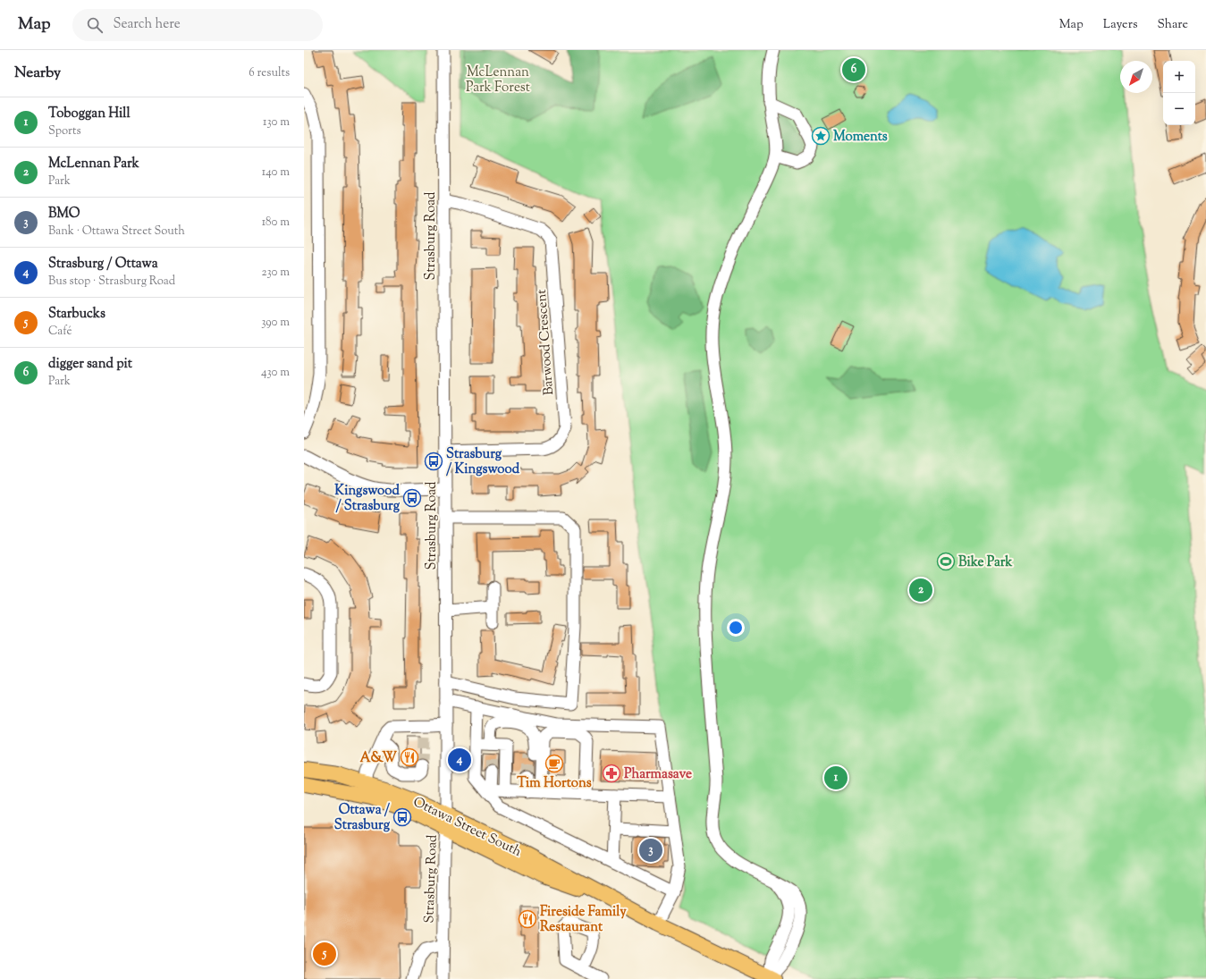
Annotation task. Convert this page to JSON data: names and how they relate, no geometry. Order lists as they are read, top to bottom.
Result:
{
  "streets": {
    "main road": ["Ottawa Street South"],
    "street": ["Strasburg Road", "Barwood Crescent"]
  },
  "crossings": [
    ["Strasburg Road", "Barwood Crescent"],
    ["Strasburg Road", "Ottawa Street South"]
  ],
  "parks": ["McLennan Park Forest"],
  "places": {
    "place": ["Moments"],
    "bus stop": ["Strasburg / Kingswood", "Kingswood / Strasburg", "Ottawa / Strasburg"],
    "sports": ["Bike Park"],
    "restaurant": ["A&W", "Fireside Family Restaurant"],
    "cafe": ["Tim Hortons"],
    "pharmacy": ["Pharmasave"]
  },
  "north": "bottom left",
  "page": {
    "header": "Map",
    "search": "Search here",
    "nav": ["Map", "Layers", "Share"],
    "heading": ["Nearby", "6 results"],
    "pins": [
      "6",
      "2",
      "4",
      "1",
      "3",
      "5"
    ],
    "map_buttons": ["+", "−"],
    "list": [
      {
        "mark": "1",
        "name": "Toboggan Hill",
        "note": "Sports",
        "value": "130 m"
      },
      {
        "mark": "2",
        "name": "McLennan Park",
        "note": "Park",
        "value": "140 m"
      },
      {
        "mark": "3",
        "name": "BMO",
        "note": "Bank · Ottawa Street South",
        "value": "180 m"
      },
      {
        "mark": "4",
        "name": "Strasburg / Ottawa",
        "note": "Bus stop · Strasburg Road",
        "value": "230 m"
      },
      {
        "mark": "5",
        "name": "Starbucks",
        "note": "Café",
        "value": "390 m"
      },
      {
        "mark": "6",
        "name": "digger sand pit",
        "note": "Park",
        "value": "430 m"
      }
    ]
  }
}
